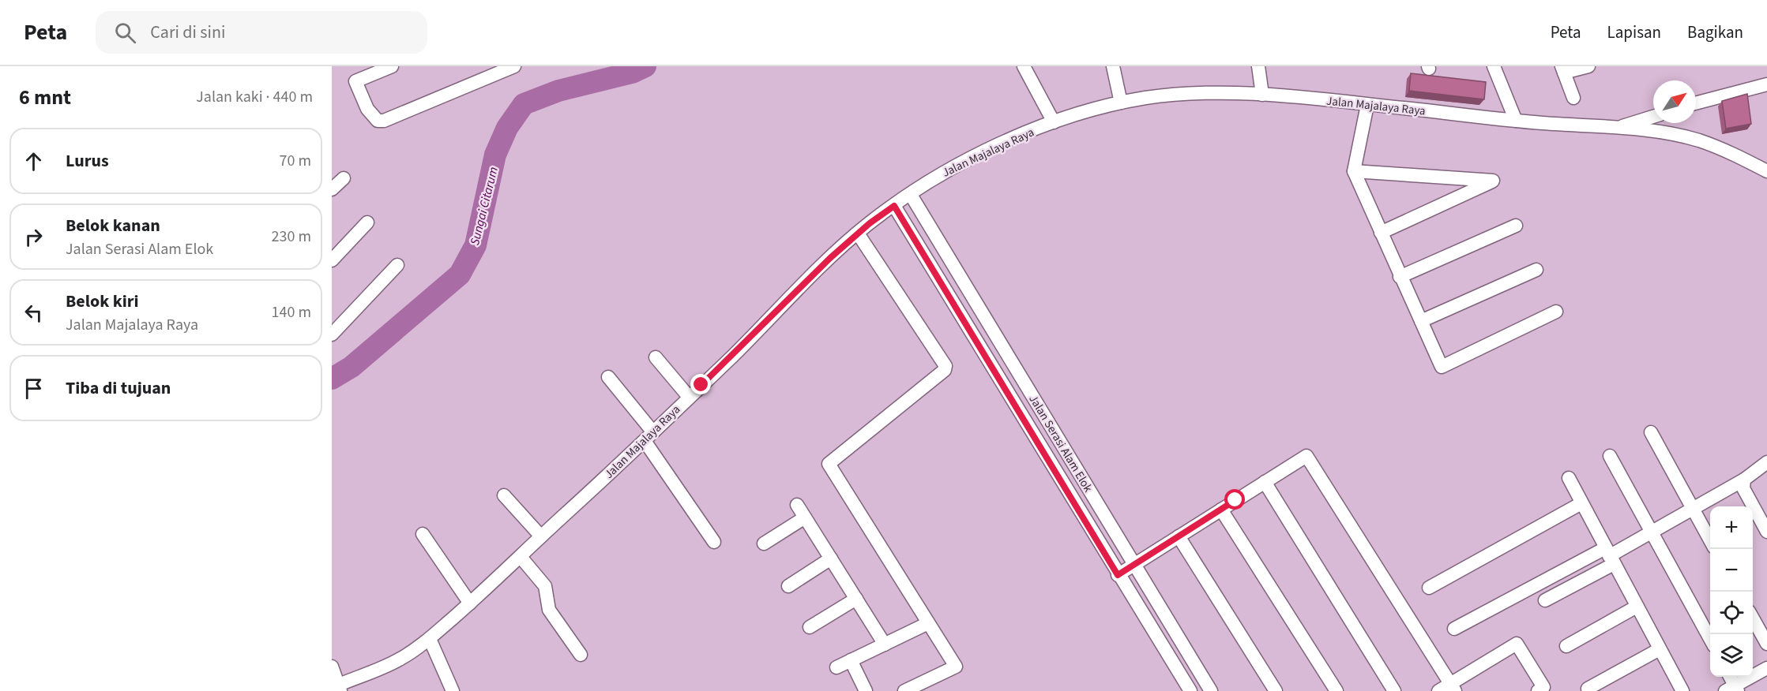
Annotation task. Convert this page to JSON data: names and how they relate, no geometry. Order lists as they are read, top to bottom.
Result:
{
  "streets": {
    "street": ["Jalan Majalaya Raya", "Jalan Serasi Alam Elok"]
  },
  "crossings": [
    ["Jalan Majalaya Raya", "Jalan Serasi Alam Elok"]
  ],
  "water": ["Sungai Citarum"],
  "north": "top right",
  "page": {
    "header": "Peta",
    "search": "Cari di sini",
    "nav": ["Peta", "Lapisan", "Bagikan"],
    "heading": ["6 mnt", "Jalan kaki · 440 m"],
    "list": [
      ["Lurus", "70 m"],
      ["Belok kanan", "Jalan Serasi Alam Elok", "230 m"],
      ["Belok kiri", "Jalan Majalaya Raya", "140 m"],
      "Tiba di tujuan"
    ],
    "map_buttons": ["+", "−"]
  }
}
